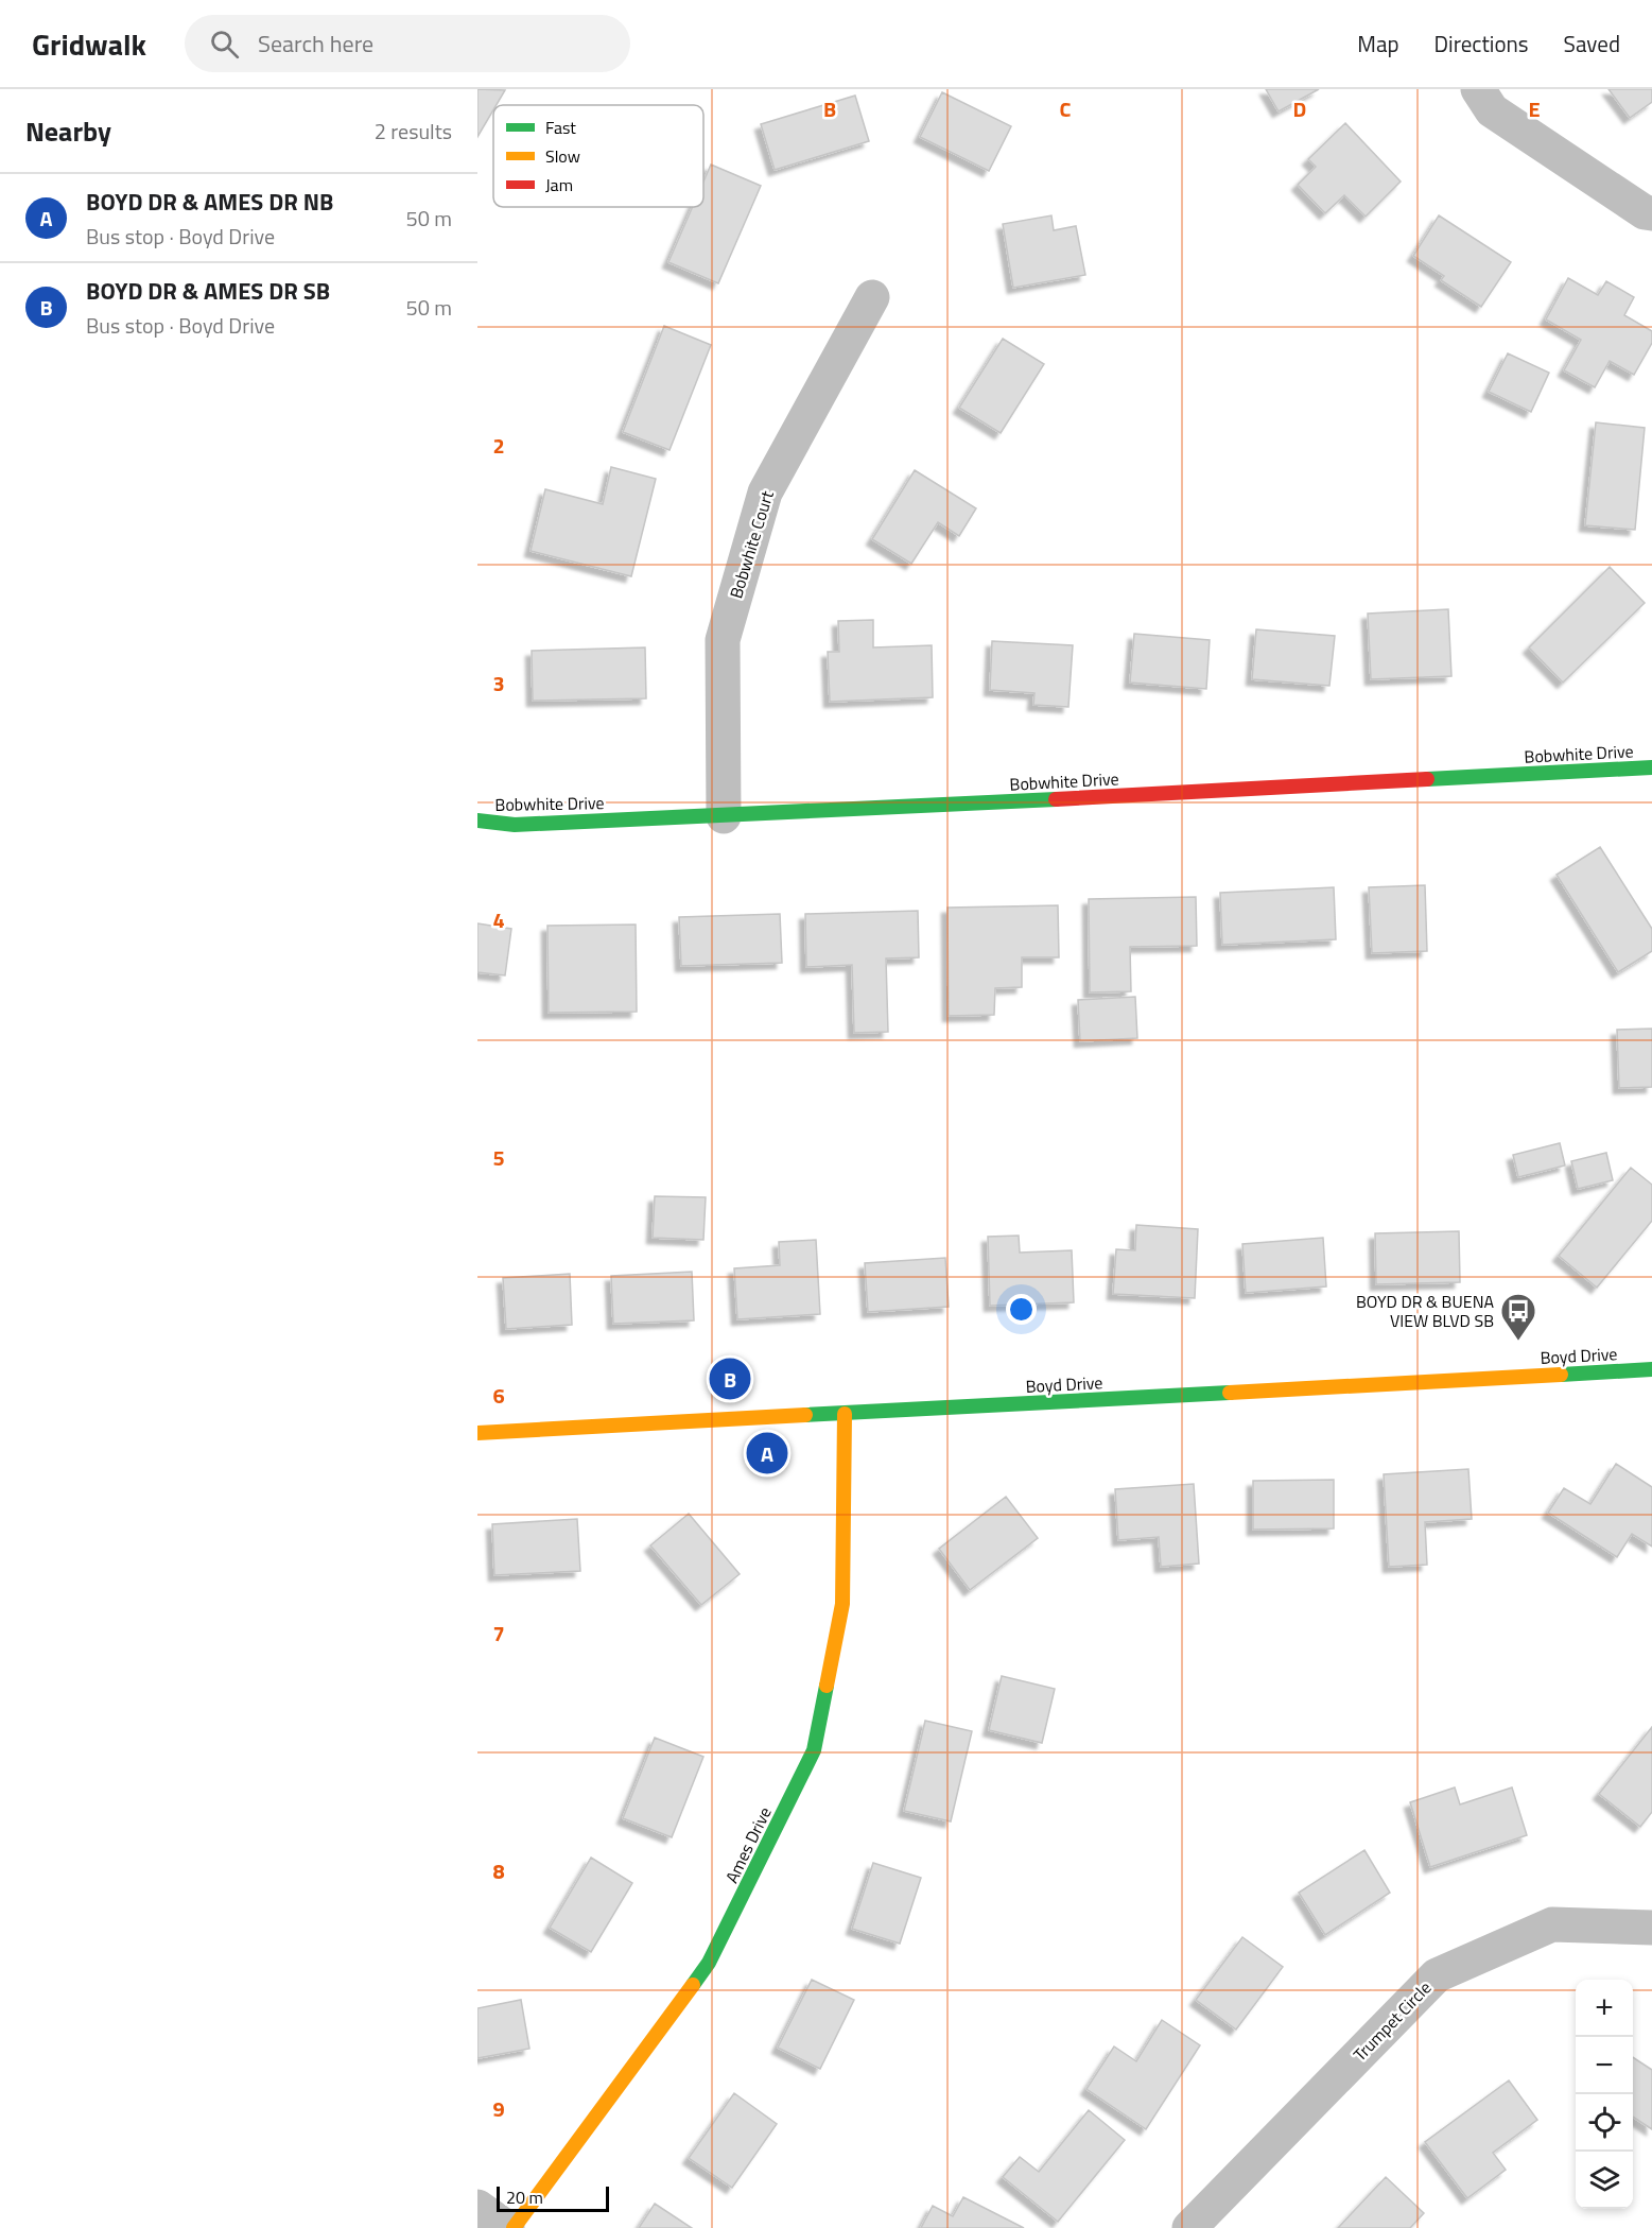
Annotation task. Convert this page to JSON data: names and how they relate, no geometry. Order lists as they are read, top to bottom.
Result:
{
  "streets": {
    "street": [
      "Bobwhite Court",
      "Bobwhite Drive",
      "Boyd Drive",
      "Ames Drive",
      "Trumpet Circle"
    ]
  },
  "crossings": [
    ["Bobwhite Court", "Bobwhite Drive"],
    ["Boyd Drive", "Ames Drive"]
  ],
  "places": {
    "bus stop": ["BOYD DR & BUENA VIEW BLVD SB"]
  },
  "legend": ["Fast", "Slow", "Jam"],
  "scale_bar": "20 m",
  "page": {
    "header": "Gridwalk",
    "search": "Search here",
    "nav": ["Map", "Directions", "Saved"],
    "heading": ["Nearby", "2 results"],
    "list": [
      {
        "mark": "A",
        "name": "BOYD DR & AMES DR NB",
        "note": "Bus stop · Boyd Drive",
        "value": "50 m"
      },
      {
        "mark": "B",
        "name": "BOYD DR & AMES DR SB",
        "note": "Bus stop · Boyd Drive",
        "value": "50 m"
      }
    ],
    "pins": ["B", "A"],
    "map_buttons": ["+", "−"],
    "scale": "20 m"
  },
  "grid": {
    "columns": [
      "B",
      "C",
      "D",
      "E"
    ],
    "rows": [
      "2",
      "3",
      "4",
      "5",
      "6",
      "7",
      "8",
      "9"
    ]
  }
}
